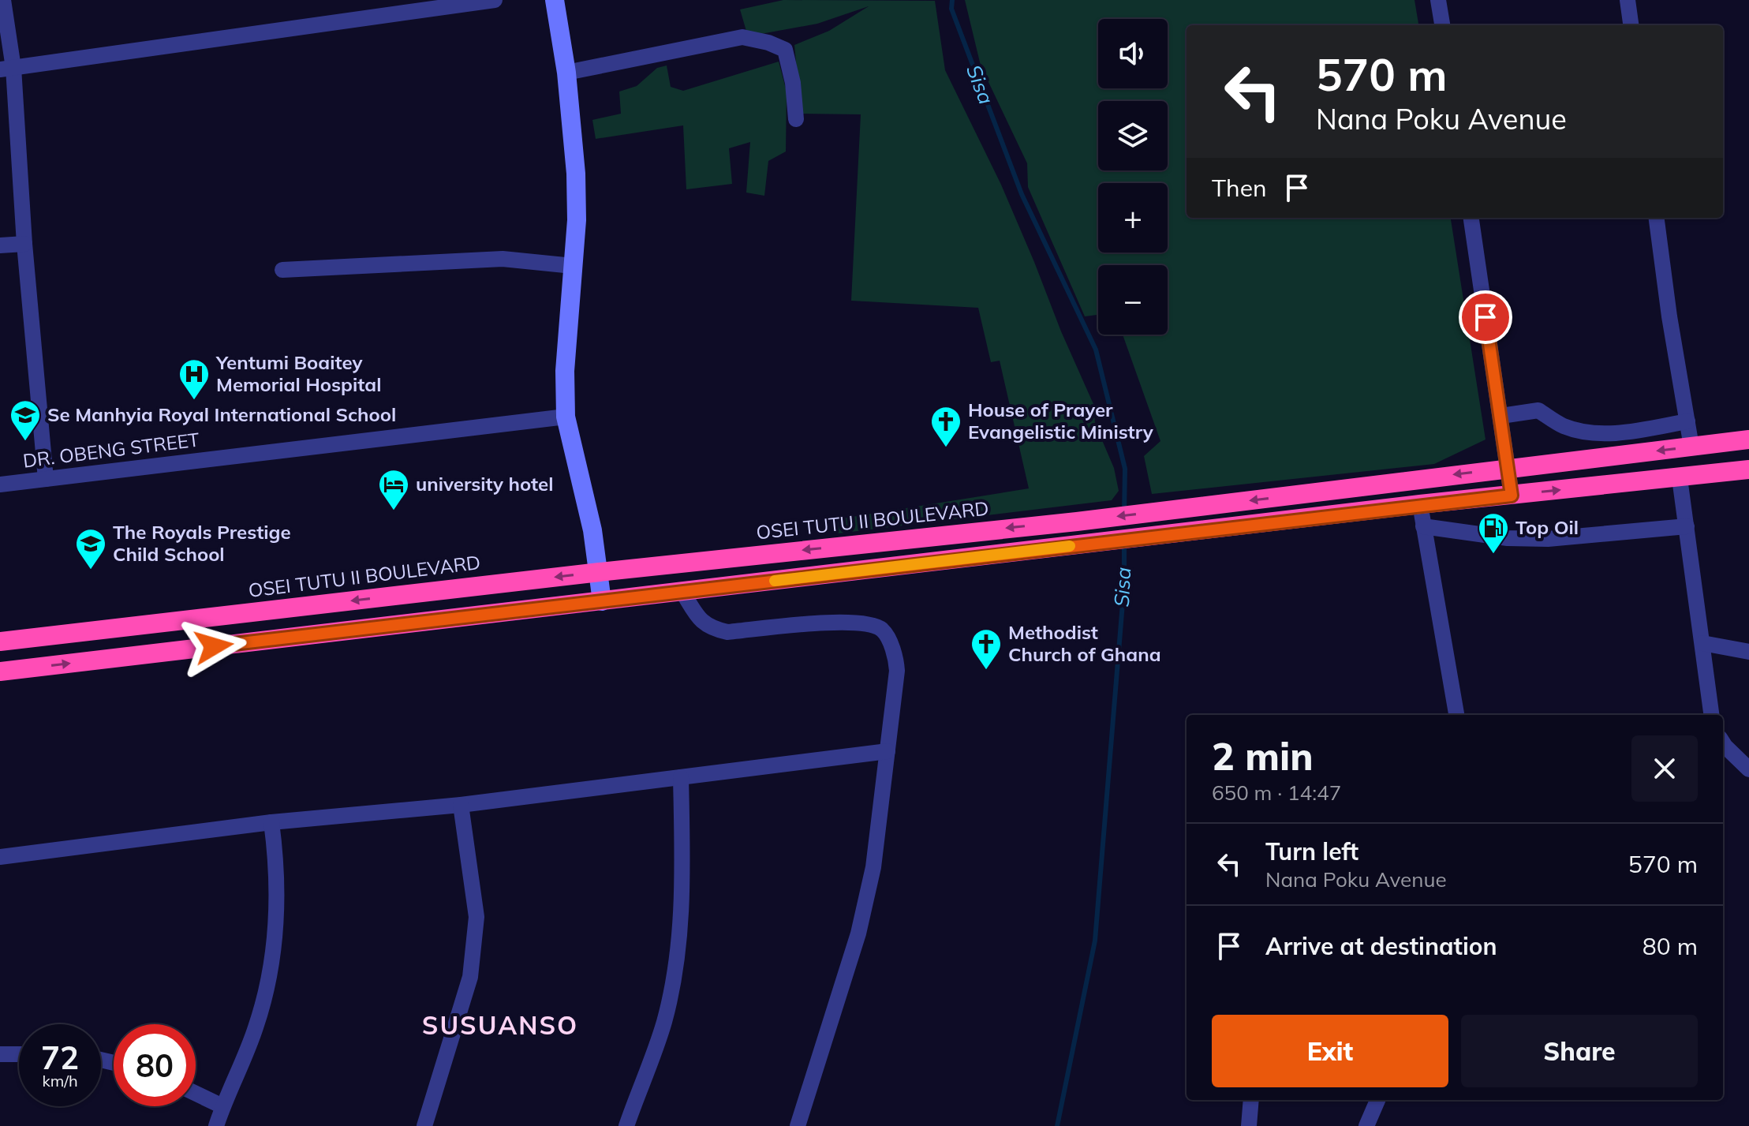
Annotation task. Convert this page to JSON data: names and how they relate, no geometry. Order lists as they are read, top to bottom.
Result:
{
  "streets": {
    "highway": ["OSEI TUTU II BOULEVARD"],
    "street": ["DR. OBENG STREET"]
  },
  "districts": ["SUSUANSO"],
  "water": ["Sisa"],
  "places": {
    "hospital": ["Yentumi Boaitey Memorial Hospital"],
    "school or university": ["Se Manhyia Royal International School", "The Royals Prestige Child School"],
    "church": ["House of Prayer Evangelistic Ministry", "Methodist Church of Ghana"],
    "hotel": ["university hotel"],
    "fuel station": ["Top Oil"]
  },
  "page": {
    "map_buttons": ["+", "−"],
    "turn": ["570 m", "Nana Poku Avenue"],
    "then": "Then",
    "heading": ["2 min", "650 m · 14:47"],
    "list": [
      {
        "name": "Turn left",
        "note": "Nana Poku Avenue",
        "value": "570 m"
      },
      {
        "name": "Arrive at destination",
        "value": "80 m"
      }
    ],
    "buttons": ["Exit", "Share"],
    "speed": "72 km/h",
    "limit": "80"
  }
}
